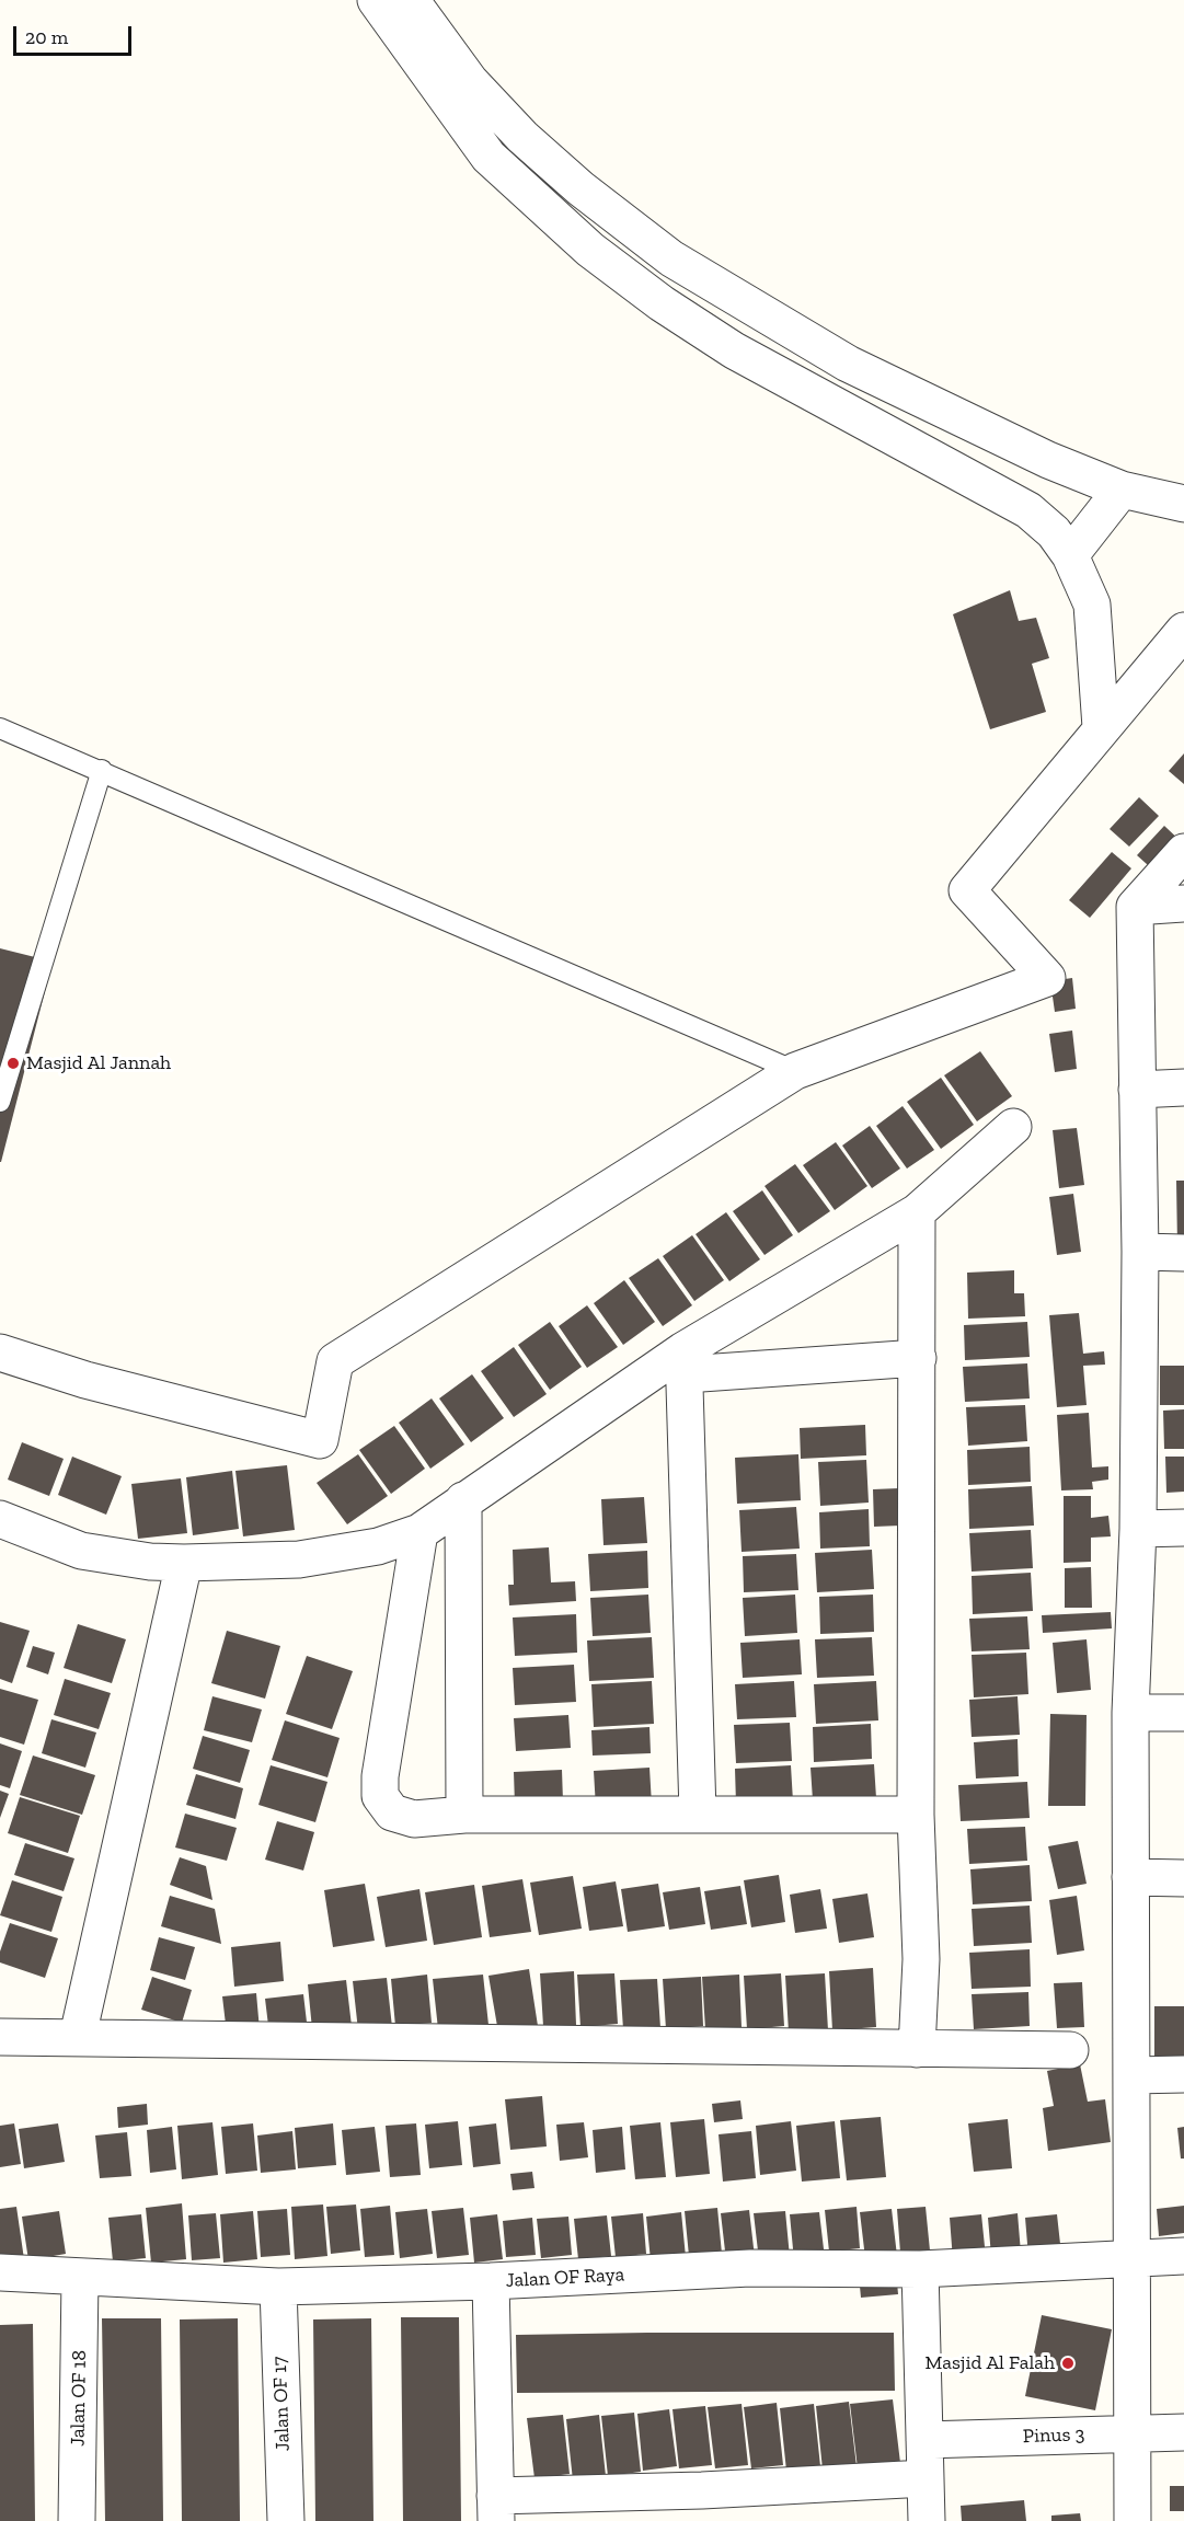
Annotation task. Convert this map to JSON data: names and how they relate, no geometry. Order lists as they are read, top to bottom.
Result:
{
  "streets": {
    "street": [
      "Jalan OF Raya",
      "Jalan OF 18",
      "Jalan OF 17",
      "Pinus 3"
    ]
  },
  "crossings": [
    ["Jalan OF Raya", "Jalan OF 18"],
    ["Jalan OF Raya", "Jalan OF 17"]
  ],
  "places": ["Masjid Al Jannah", "Masjid Al Falah"],
  "scale_bar": "20 m"
}
